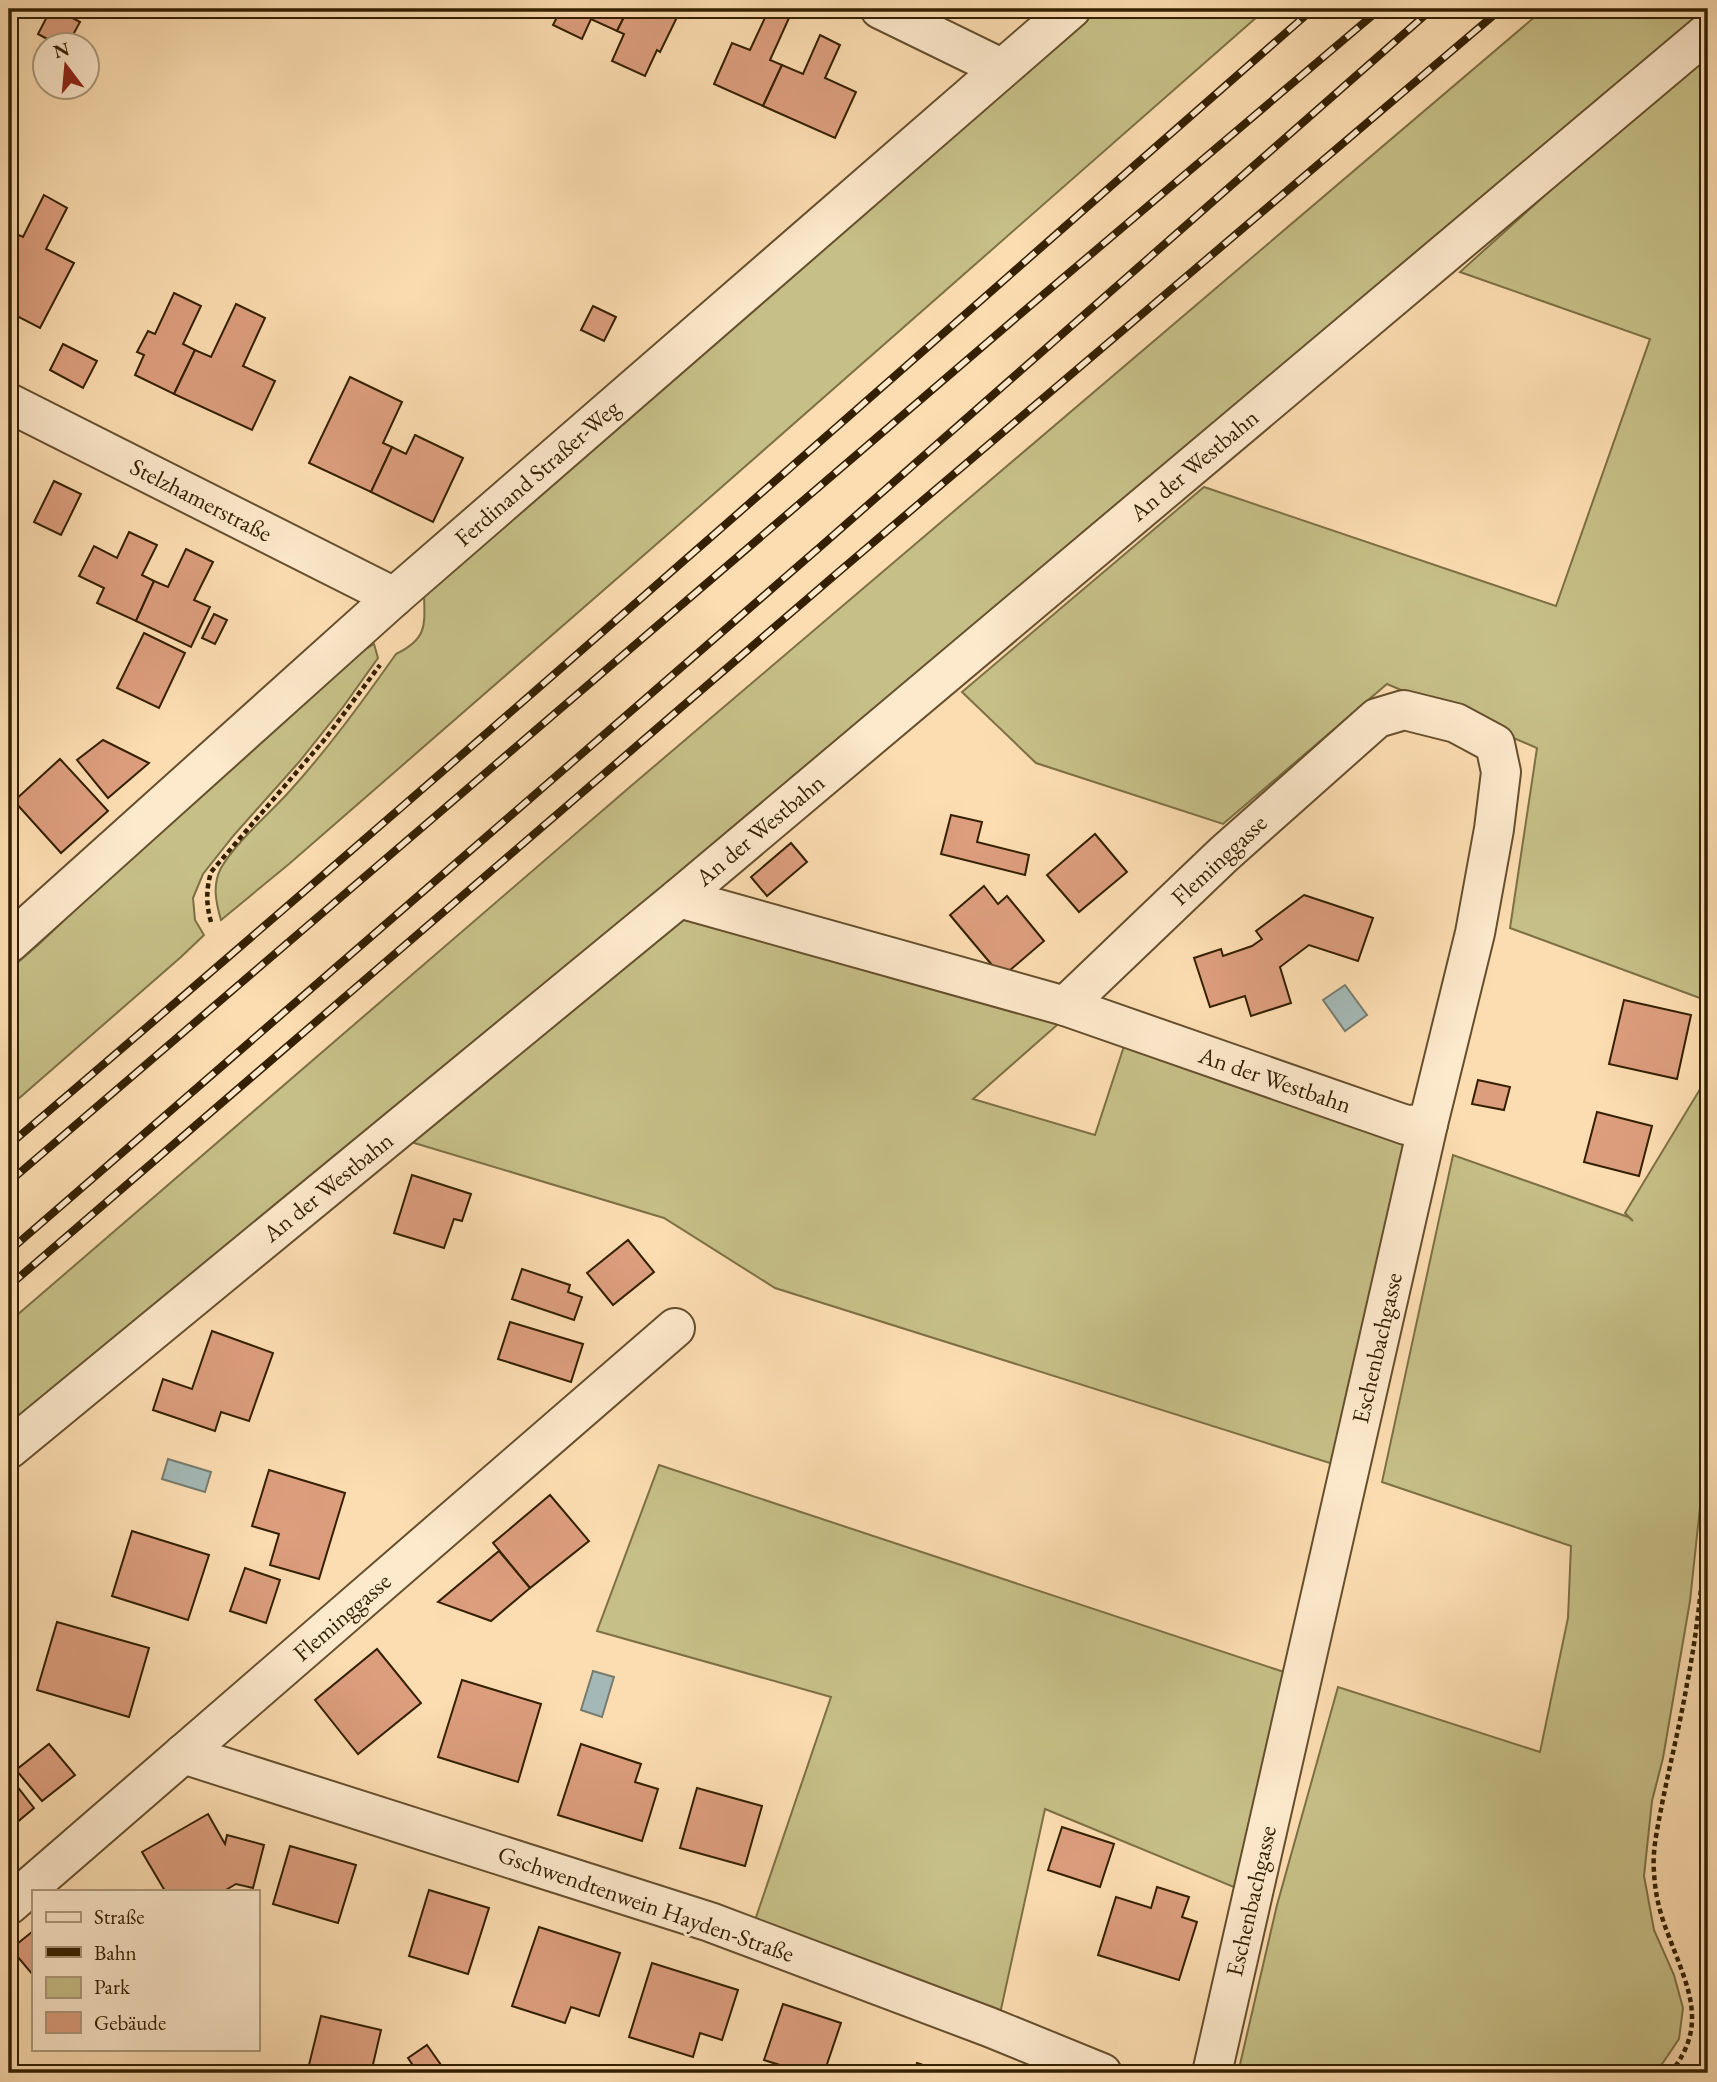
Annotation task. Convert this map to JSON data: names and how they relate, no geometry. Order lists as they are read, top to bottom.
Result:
{
  "streets": {
    "street": [
      "An der Westbahn",
      "Ferdinand Straßer-Weg",
      "Stelzhamerstraße",
      "Fleminggasse",
      "Eschenbachgasse",
      "Gschwendtenwein Hayden-Straße"
    ]
  },
  "crossings": [
    ["An der Westbahn", "Fleminggasse"],
    ["An der Westbahn", "Eschenbachgasse"],
    ["Ferdinand Straßer-Weg", "Stelzhamerstraße"],
    ["Fleminggasse", "Eschenbachgasse"],
    ["Fleminggasse", "Gschwendtenwein Hayden-Straße"]
  ],
  "legend": [
    "Straße",
    "Bahn",
    "Park",
    "Gebäude"
  ],
  "north": "top"
}
